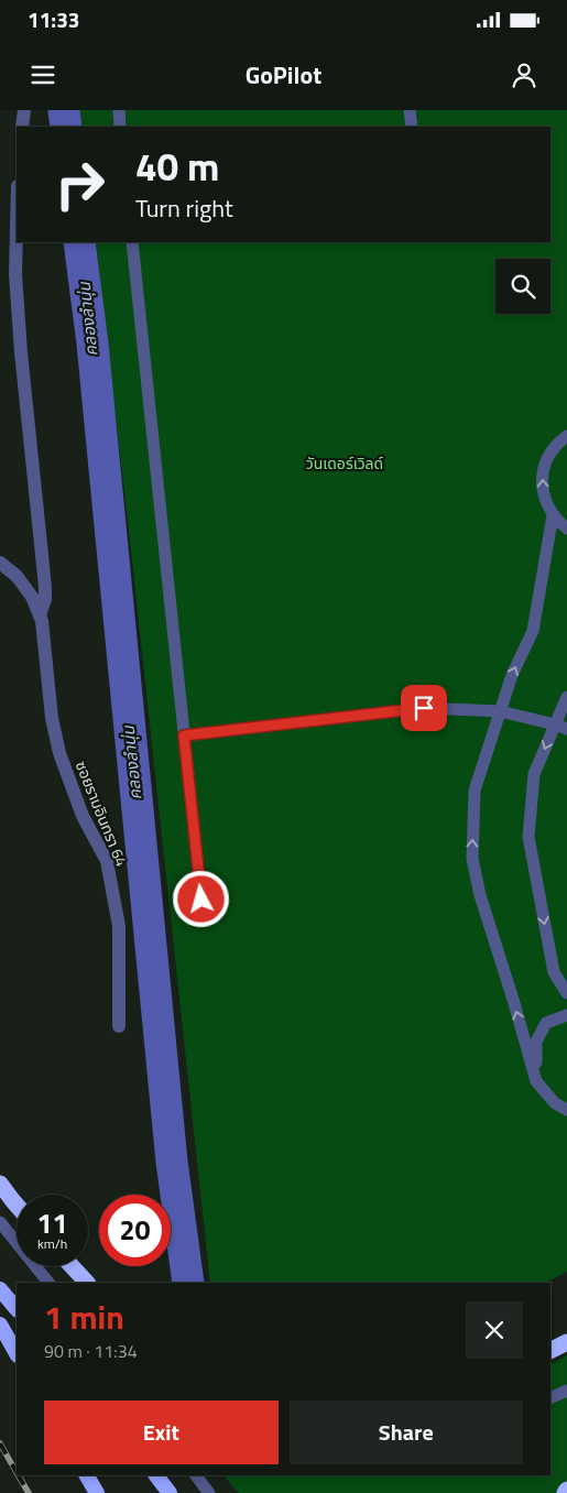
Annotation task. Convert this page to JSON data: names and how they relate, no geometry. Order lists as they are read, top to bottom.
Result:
{
  "streets": {
    "street": ["ซอยรามอินทรา 64"]
  },
  "water": ["คลองลำนุ่น"],
  "parks": ["วันเดอร์เวิลด์"],
  "page": {
    "status": "11:33",
    "header": "GoPilot",
    "turn": ["40 m", "Turn right"],
    "speed": "11 km/h",
    "limit": "20",
    "heading": ["1 min", "90 m · 11:34"],
    "buttons": ["Exit", "Share"]
  }
}
